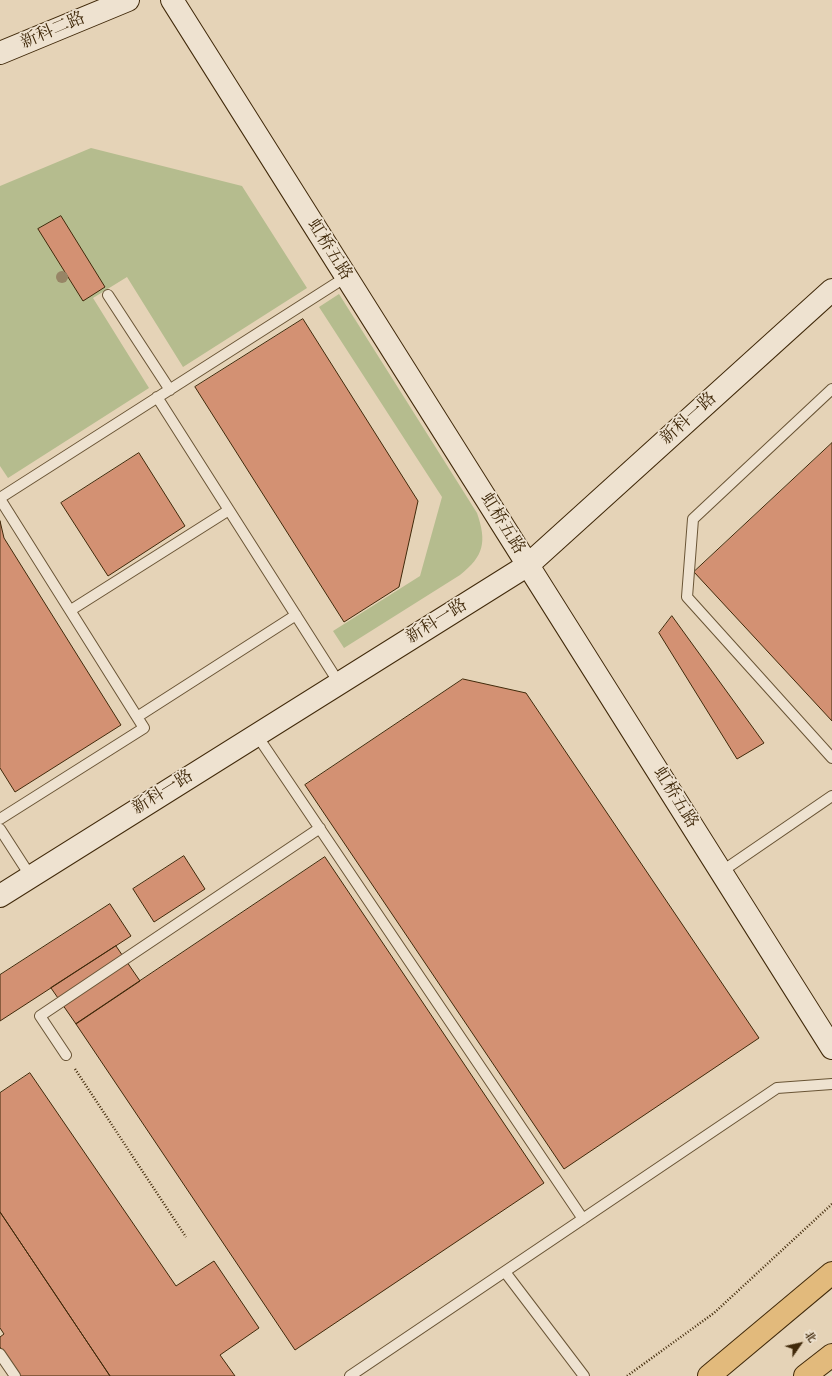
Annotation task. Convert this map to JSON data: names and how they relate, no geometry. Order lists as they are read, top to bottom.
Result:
{
  "streets": {
    "street": ["新科二路", "虹桥五路", "新科一路"]
  },
  "crossings": [
    ["虹桥五路", "新科一路"]
  ],
  "north": "top right"
}
